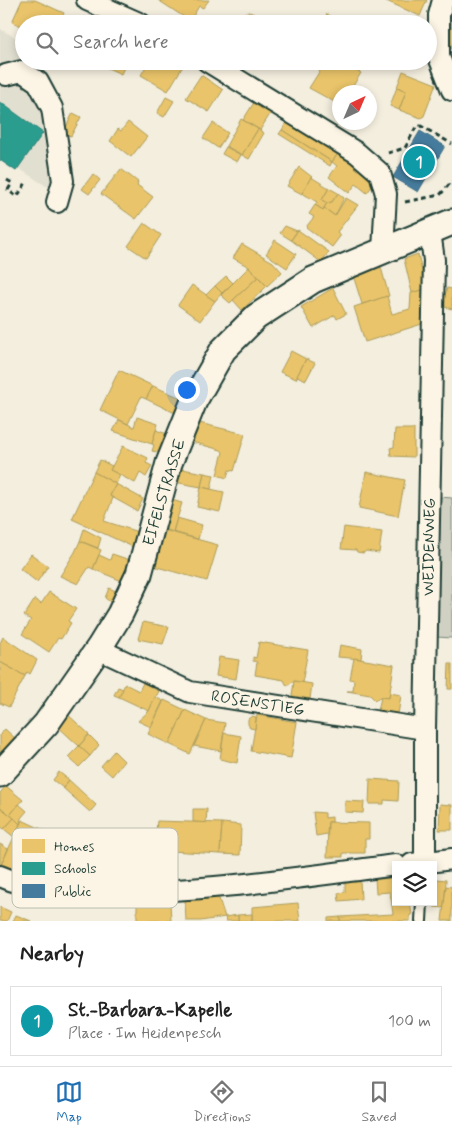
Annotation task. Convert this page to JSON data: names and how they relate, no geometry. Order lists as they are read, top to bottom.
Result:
{
  "streets": {
    "street": ["EIFELSTRASSE", "WEIDENWEG", "ROSENSTIEG"]
  },
  "crossings": [
    ["EIFELSTRASSE", "WEIDENWEG"],
    ["EIFELSTRASSE", "ROSENSTIEG"],
    ["WEIDENWEG", "ROSENSTIEG"]
  ],
  "legend": ["Homes", "Schools", "Public"],
  "north": "top right",
  "page": {
    "search": "Search here",
    "pins": "1",
    "heading": "Nearby",
    "list": [
      {
        "mark": "1",
        "name": "St.-Barbara-Kapelle",
        "note": "Place · Im Heidenpesch",
        "value": "100 m"
      }
    ],
    "nav": ["Map", "Directions", "Saved"]
  }
}
